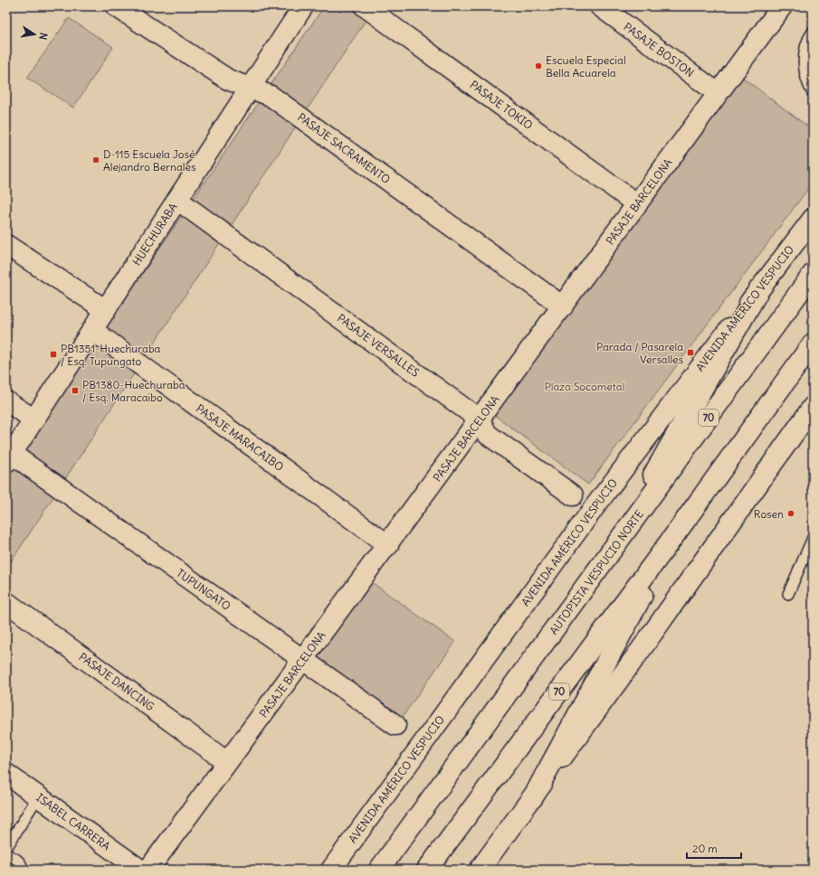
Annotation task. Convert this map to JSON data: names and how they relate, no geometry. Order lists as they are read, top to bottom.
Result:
{
  "streets": {
    "main road": [
      "PASAJE BOSTON",
      "PASAJE TOKIO",
      "PASAJE SACRAMENTO",
      "PASAJE BARCELONA",
      "HUECHURABA",
      "AVENIDA AMÉRICO VESPUCIO",
      "PASAJE VERSALLES",
      "70",
      "PASAJE MARACAIBO",
      "AUTOPISTA VESPUCIO NORTE",
      "TUPUNGATO",
      "PASAJE DANCING",
      "ISABEL CARRERA"
    ]
  },
  "crossings": [
    ["PASAJE BOSTON", "PASAJE BARCELONA"],
    ["PASAJE TOKIO", "PASAJE BARCELONA"],
    ["PASAJE SACRAMENTO", "PASAJE BARCELONA"],
    ["PASAJE SACRAMENTO", "HUECHURABA"],
    ["PASAJE BARCELONA", "PASAJE VERSALLES"],
    ["PASAJE BARCELONA", "PASAJE MARACAIBO"],
    ["PASAJE BARCELONA", "TUPUNGATO"],
    ["PASAJE BARCELONA", "PASAJE DANCING"],
    ["HUECHURABA", "PASAJE VERSALLES"],
    ["HUECHURABA", "PASAJE MARACAIBO"],
    ["HUECHURABA", "TUPUNGATO"]
  ],
  "parks": ["Plaza Socometal"],
  "places": {
    "other": ["Escuela Especial Bella Acuarela", "D-115 Escuela José Alejandro Bernales", "Rosen"],
    "transit": ["Parada / Pasarela Versalles", "PB1351-Huechuraba / Esq. Tupungato", "PB1380-Huechuraba / Esq. Maracaibo"]
  },
  "scale_bar": "20 m",
  "north": "right"
}
